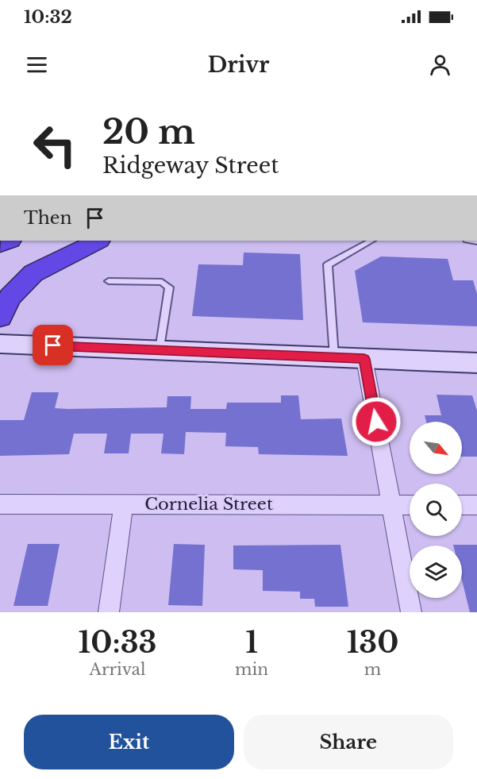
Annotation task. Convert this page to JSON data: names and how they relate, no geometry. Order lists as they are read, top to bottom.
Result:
{
  "streets": {
    "street": ["Cornelia Street"]
  },
  "north": "bottom right",
  "page": {
    "status": "10:32",
    "header": "Drivr",
    "turn": ["20 m", "Ridgeway Street"],
    "then": "Then",
    "eta": [
      "10:33",
      "Arrival",
      "1",
      "min",
      "130",
      "m"
    ],
    "buttons": ["Exit", "Share"]
  }
}
